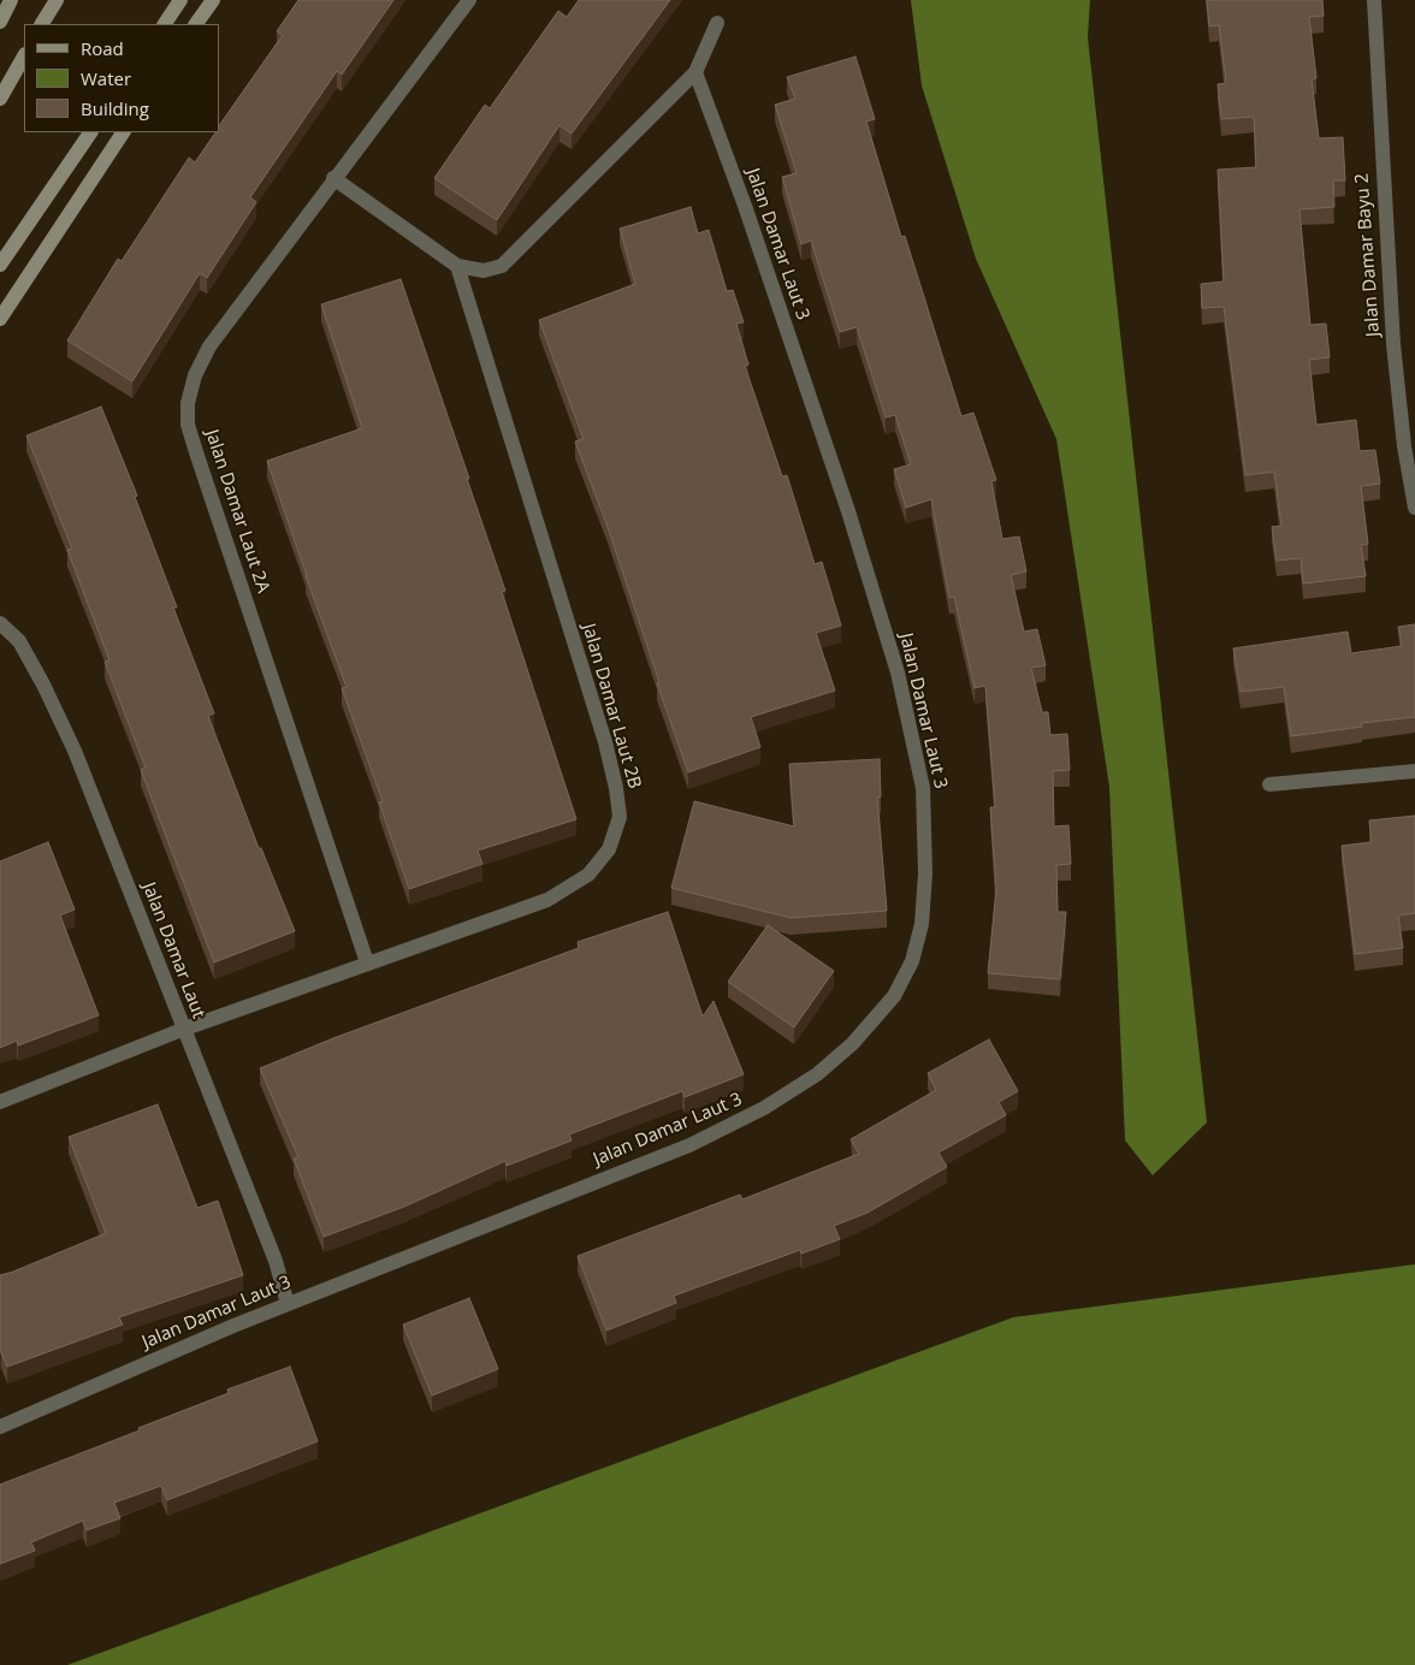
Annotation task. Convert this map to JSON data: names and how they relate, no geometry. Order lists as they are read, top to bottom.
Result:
{
  "streets": {
    "street": [
      "Jalan Damar Laut 3",
      "Jalan Damar Bayu 2",
      "Jalan Damar Laut 2A",
      "Jalan Damar Laut 2B",
      "Jalan Damar Laut"
    ]
  },
  "crossings": [
    ["Jalan Damar Laut 3", "Jalan Damar Laut"],
    ["Jalan Damar Laut 2A", "Jalan Damar Laut 2B"],
    ["Jalan Damar Laut 2B", "Jalan Damar Laut"]
  ],
  "legend": ["Road", "Water", "Building"]
}
